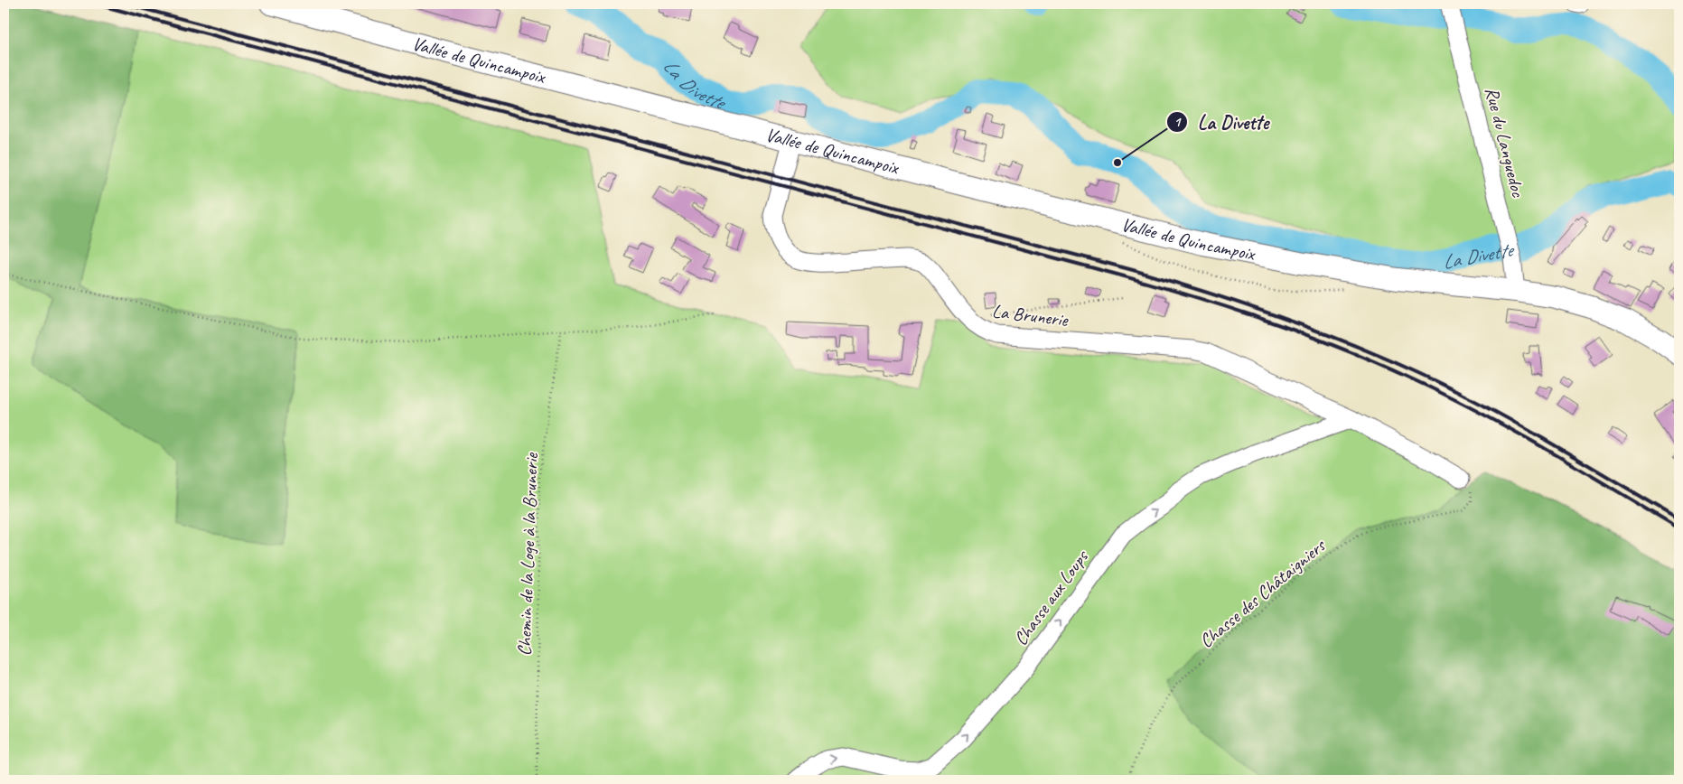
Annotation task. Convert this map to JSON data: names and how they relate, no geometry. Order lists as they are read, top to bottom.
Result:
{
  "streets": {
    "main road": ["Vallée de Quincampoix"],
    "street": ["Rue du Languedoc", "La Brunerie", "Chasse aux Loups"],
    "path": ["Chemin de la Loge à la Brunerie", "Chasse des Châtaigniers"]
  },
  "crossings": [
    ["Vallée de Quincampoix", "Rue du Languedoc"],
    ["Vallée de Quincampoix", "La Brunerie"],
    ["La Brunerie", "Chasse des Châtaigniers"],
    ["La Brunerie", "Chasse aux Loups"]
  ],
  "one_way": ["Chasse aux Loups"],
  "water": ["La Divette"],
  "places": ["La Divette"]
}
